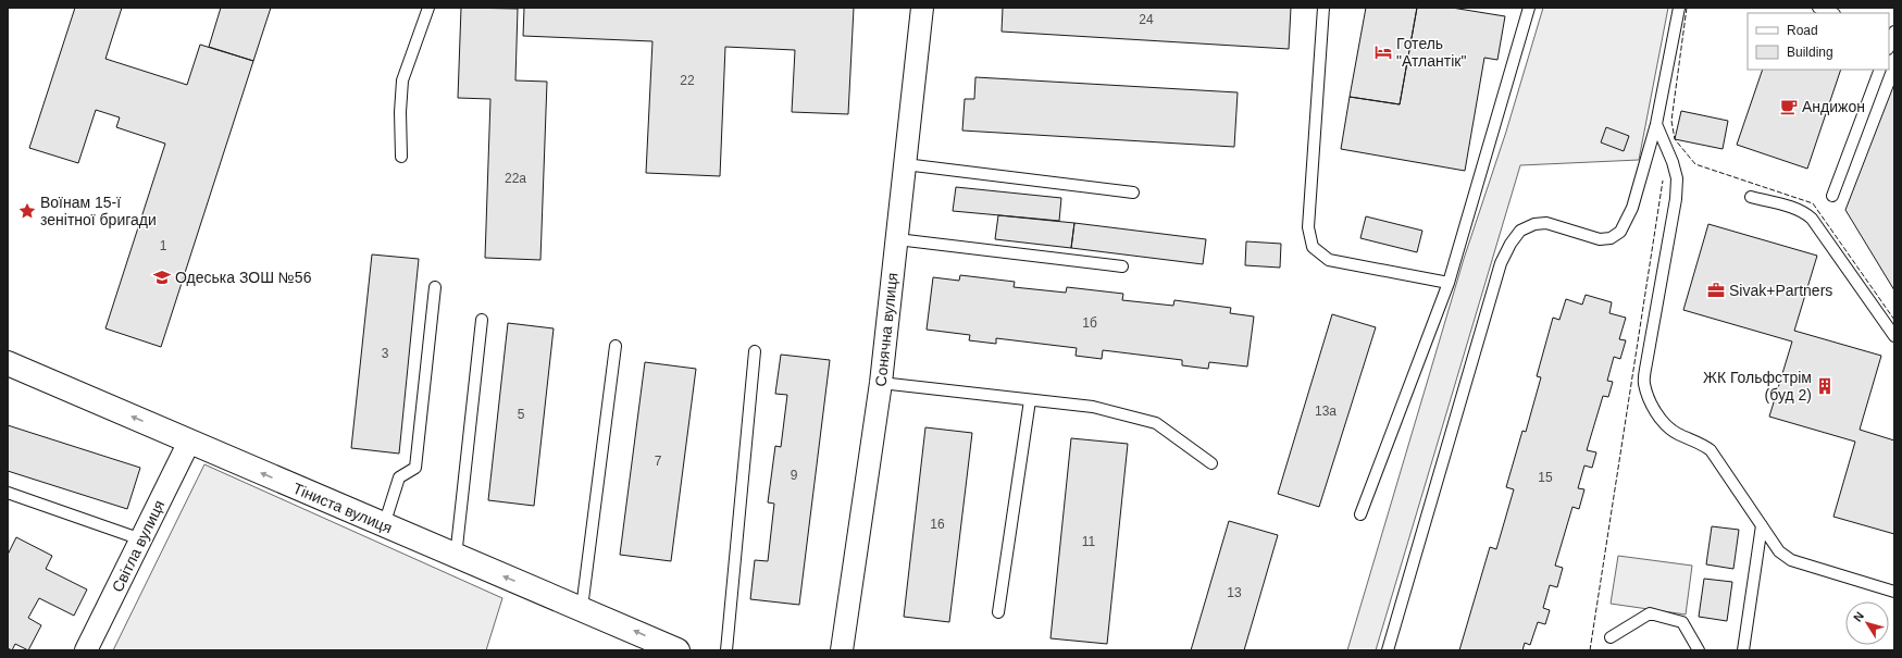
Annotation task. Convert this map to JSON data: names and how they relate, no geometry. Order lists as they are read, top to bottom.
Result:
{
  "streets": {
    "street": ["Сонячна вулиця", "Тіниста вулиця", "Світла вулиця"]
  },
  "crossings": [
    ["Тіниста вулиця", "Світла вулиця"]
  ],
  "one_way": ["Тіниста вулиця"],
  "places": {
    "hotel": ["Готель \"Атлантік\""],
    "cafe": ["Андижон"],
    "place": ["Воїнам 15-ї зенітної бригади"],
    "school or university": ["Одеська ЗОШ №56"],
    "office": ["Sivak+Partners"],
    "building": ["ЖК Гольфстрім (буд 2)"]
  },
  "house_numbers": [
    "24",
    "22",
    "22а",
    "1",
    "1б",
    "3",
    "13а",
    "5",
    "7",
    "9",
    "15",
    "16",
    "11",
    "13"
  ],
  "legend": ["Road", "Building"],
  "north": "top left"
}
